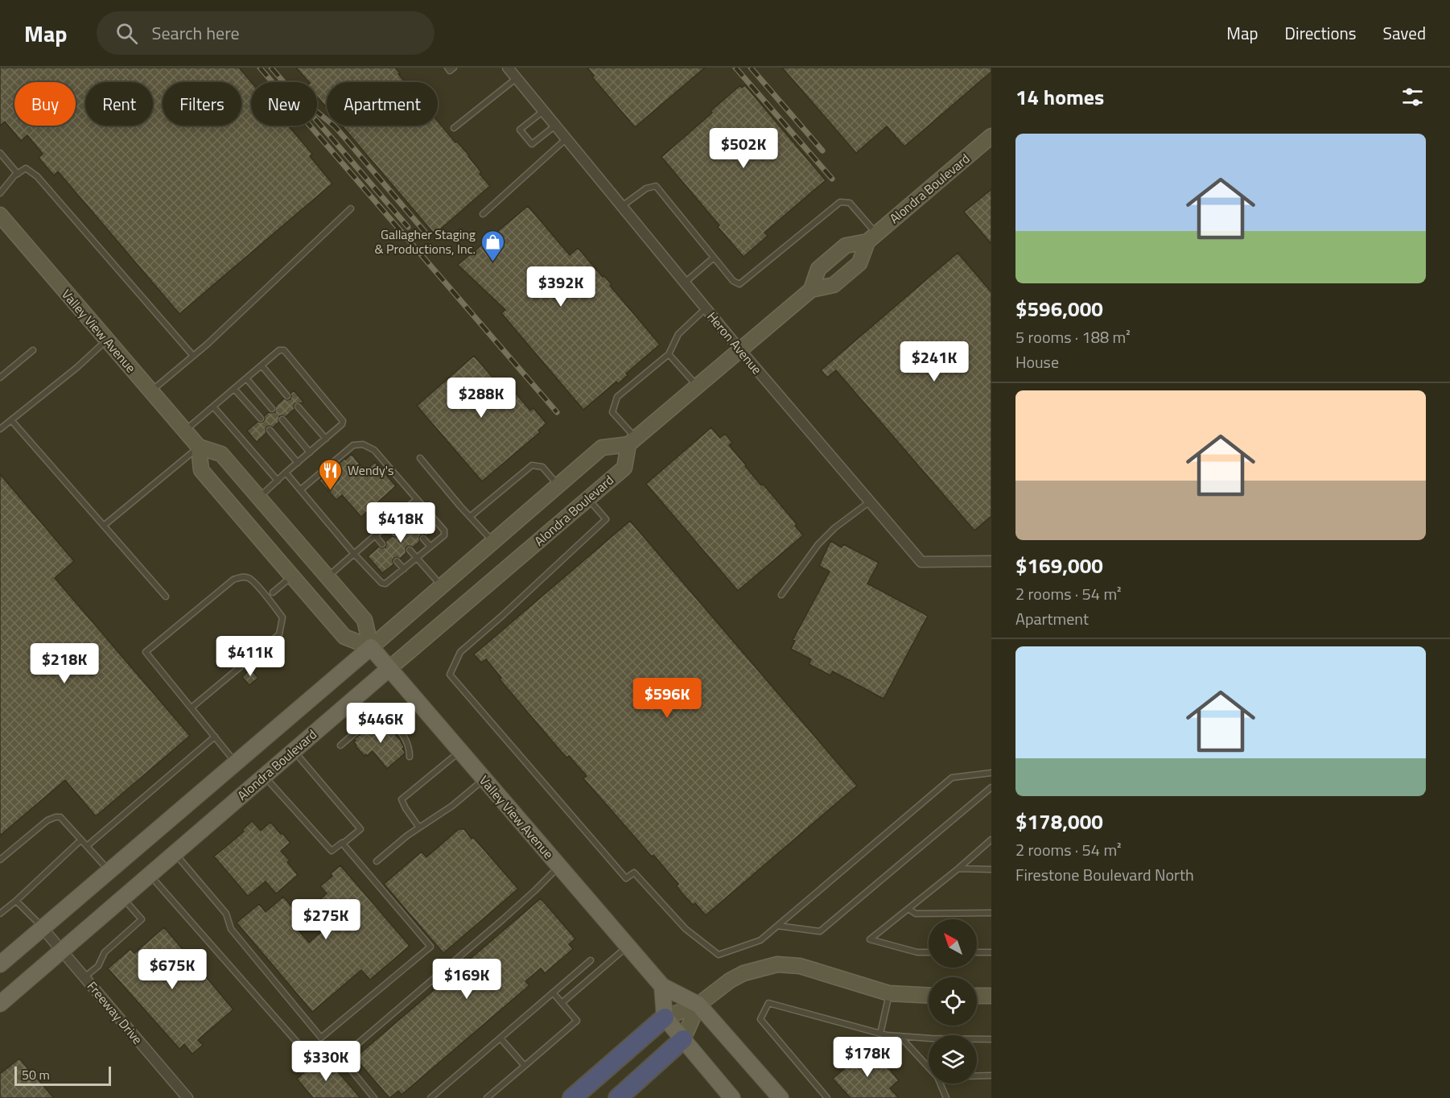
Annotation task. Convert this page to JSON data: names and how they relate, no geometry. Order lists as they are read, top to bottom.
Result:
{
  "streets": {
    "main road": ["Alondra Boulevard", "Valley View Avenue"],
    "street": ["Heron Avenue", "Freeway Drive"]
  },
  "crossings": [
    ["Alondra Boulevard", "Valley View Avenue"],
    ["Alondra Boulevard", "Heron Avenue"],
    ["Alondra Boulevard", "Freeway Drive"]
  ],
  "places": {
    "shop": ["Gallagher Staging & Productions, Inc."],
    "restaurant": ["Wendy's"]
  },
  "scale_bar": "50 m",
  "north": "top left",
  "page": {
    "header": "Map",
    "search": "Search here",
    "nav": ["Map", "Directions", "Saved"],
    "heading": "14 homes",
    "chip": [
      "Buy",
      "Rent",
      "Filters",
      "New",
      "Apartment"
    ],
    "list": [
      {
        "name": "$596,000",
        "note": "5 rooms · 188 m² · House"
      },
      {
        "name": "$169,000",
        "note": "2 rooms · 54 m² · Apartment"
      },
      {
        "name": "$178,000",
        "note": "2 rooms · 54 m² · Firestone Boulevard North"
      }
    ],
    "price": [
      "$502K",
      "$392K",
      "$241K",
      "$288K",
      "$418K",
      "$411K",
      "$218K",
      "$596K",
      "$446K",
      "$275K",
      "$675K",
      "$169K",
      "$178K",
      "$330K"
    ],
    "scale": "50 m"
  }
}
